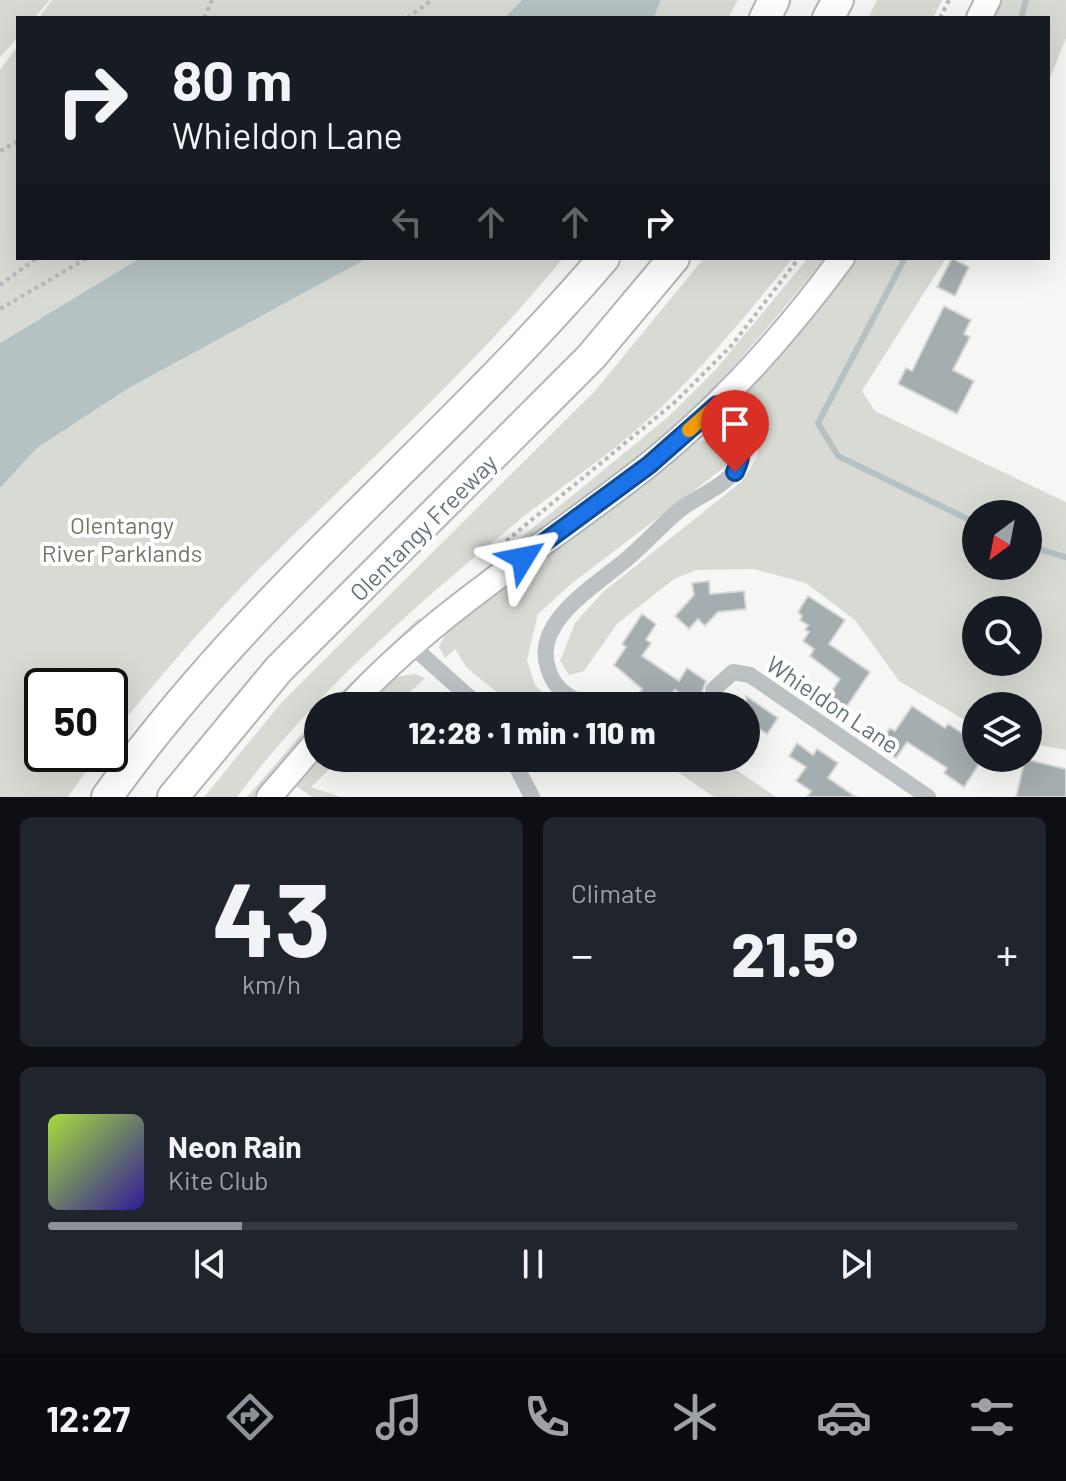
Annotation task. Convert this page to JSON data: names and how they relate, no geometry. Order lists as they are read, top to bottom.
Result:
{
  "streets": {
    "highway": ["Olentangy Freeway"],
    "street": ["Whieldon Lane"]
  },
  "parks": ["Olentangy River Parklands"],
  "north": "bottom left",
  "page": {
    "turn": ["80 m", "Whieldon Lane"],
    "limit": "50",
    "trip": "12:28 · 1 min · 110 m",
    "tile": [
      ["43", "km/h"],
      "Climate"
    ],
    "heat": ["−", "21.5°", "+"],
    "song": ["Neon Rain", "Kite Club"],
    "tabs": "12:27"
  }
}
